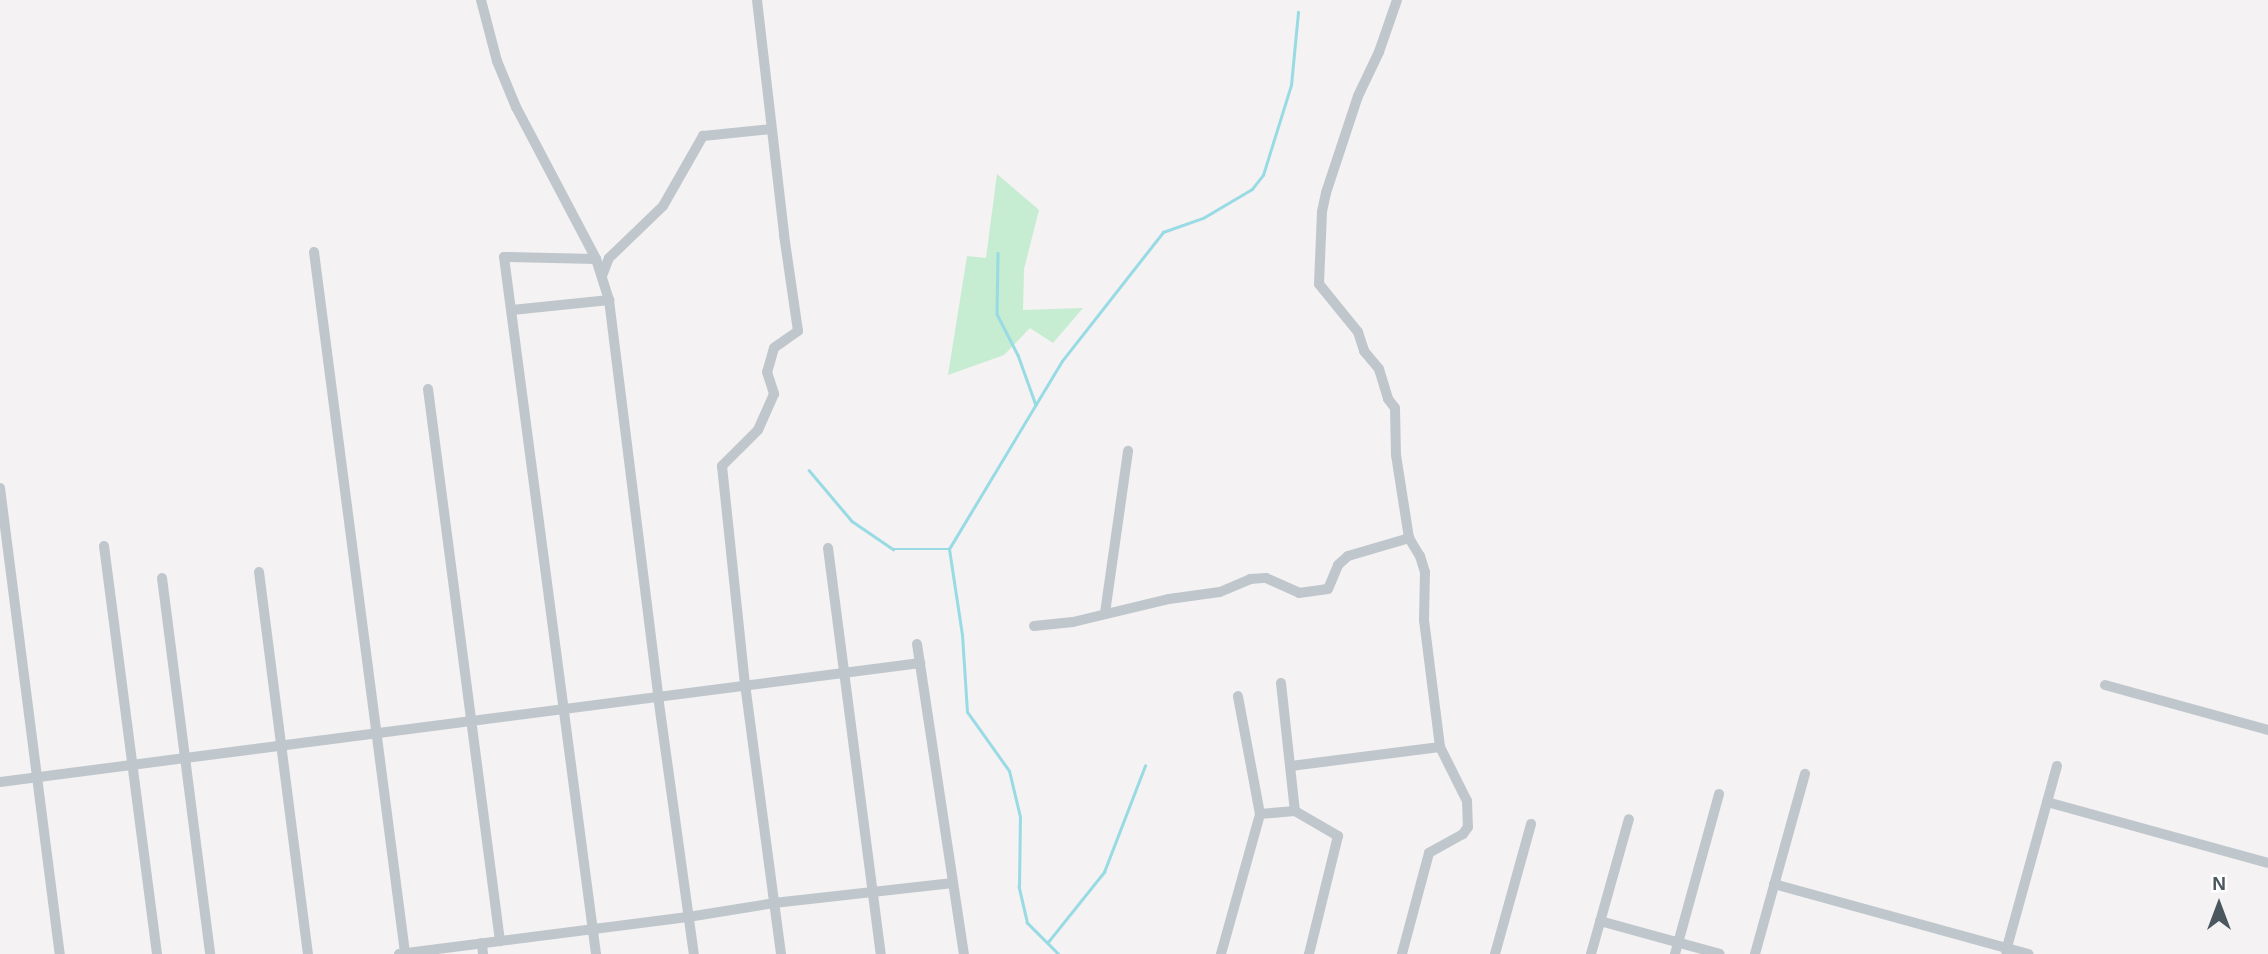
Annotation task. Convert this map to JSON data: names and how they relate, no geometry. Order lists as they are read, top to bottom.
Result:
{
  "north": "top"
}
